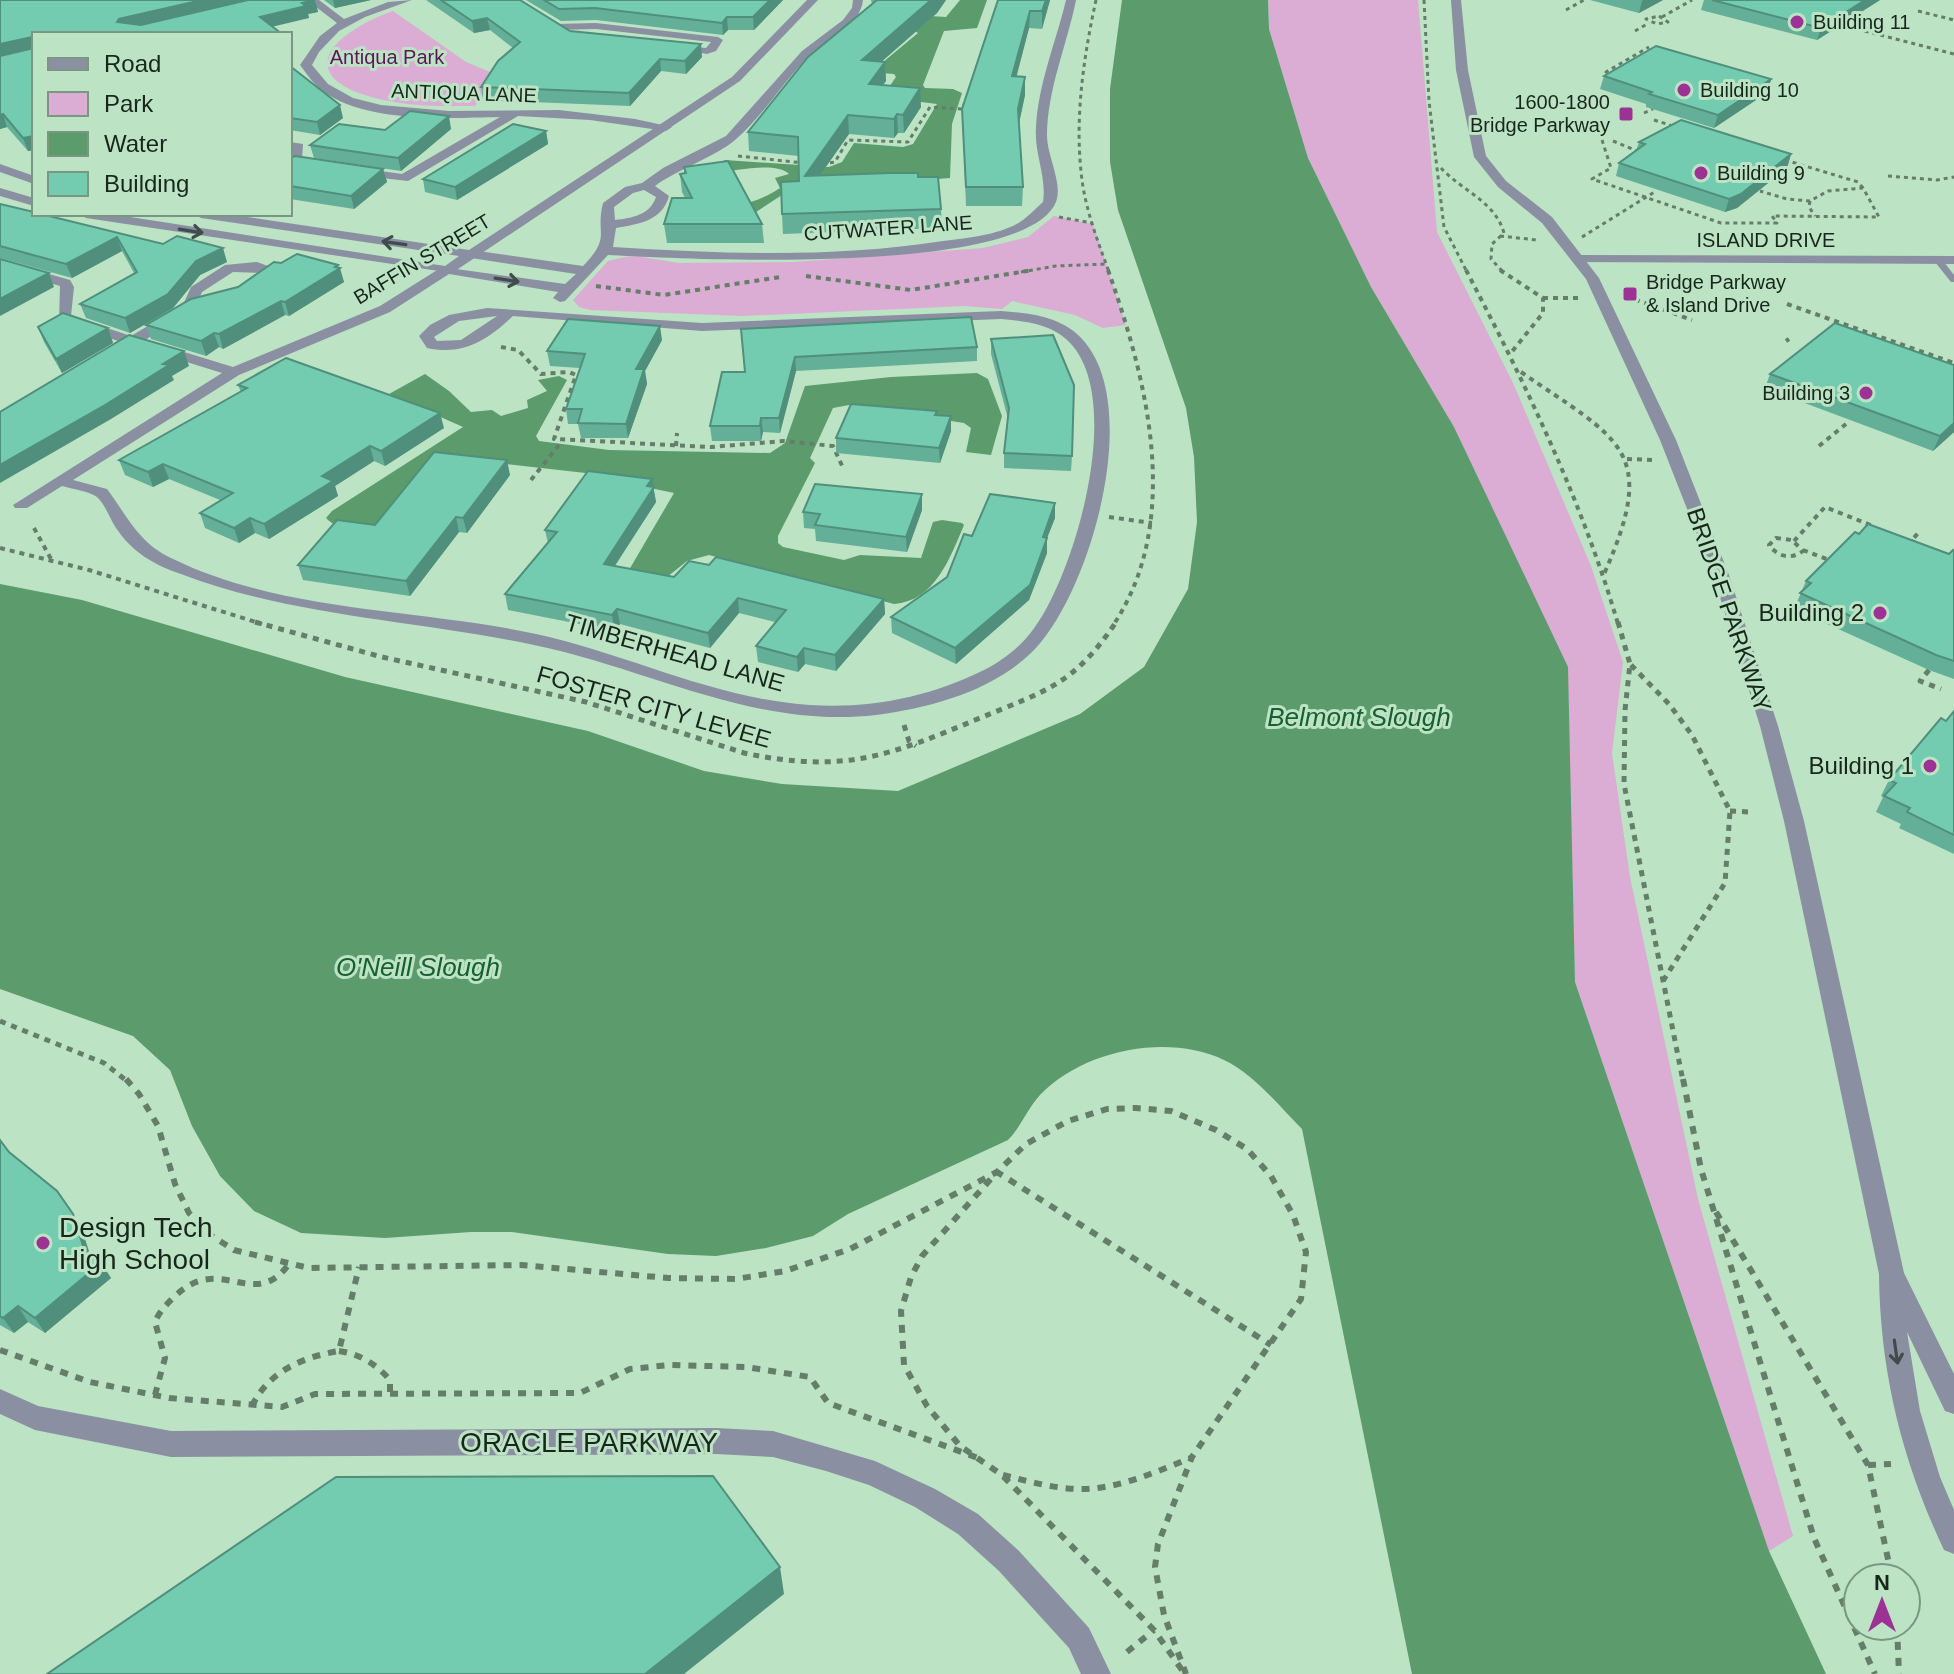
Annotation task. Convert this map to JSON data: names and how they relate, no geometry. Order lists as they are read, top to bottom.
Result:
{
  "streets": {
    "street": [
      "ANTIQUA LANE",
      "CUTWATER LANE",
      "ISLAND DRIVE",
      "BAFFIN STREET",
      "BRIDGE PARKWAY",
      "TIMBERHEAD LANE",
      "ORACLE PARKWAY"
    ],
    "path": ["FOSTER CITY LEVEE"]
  },
  "crossings": [
    ["ANTIQUA LANE", "BAFFIN STREET"],
    ["ISLAND DRIVE", "BRIDGE PARKWAY"],
    ["BAFFIN STREET", "TIMBERHEAD LANE"]
  ],
  "water": ["Belmont Slough", "O'Neill Slough"],
  "parks": ["Antiqua Park"],
  "places": {
    "other": [
      "Building 11",
      "Building 10",
      "Building 9",
      "Building 3",
      "Building 2",
      "Building 1",
      "Design Tech High School"
    ],
    "transit": ["1600-1800 Bridge Parkway", "Bridge Parkway & Island Drive"]
  },
  "legend": [
    "Road",
    "Park",
    "Water",
    "Building"
  ],
  "north": "top"
}
